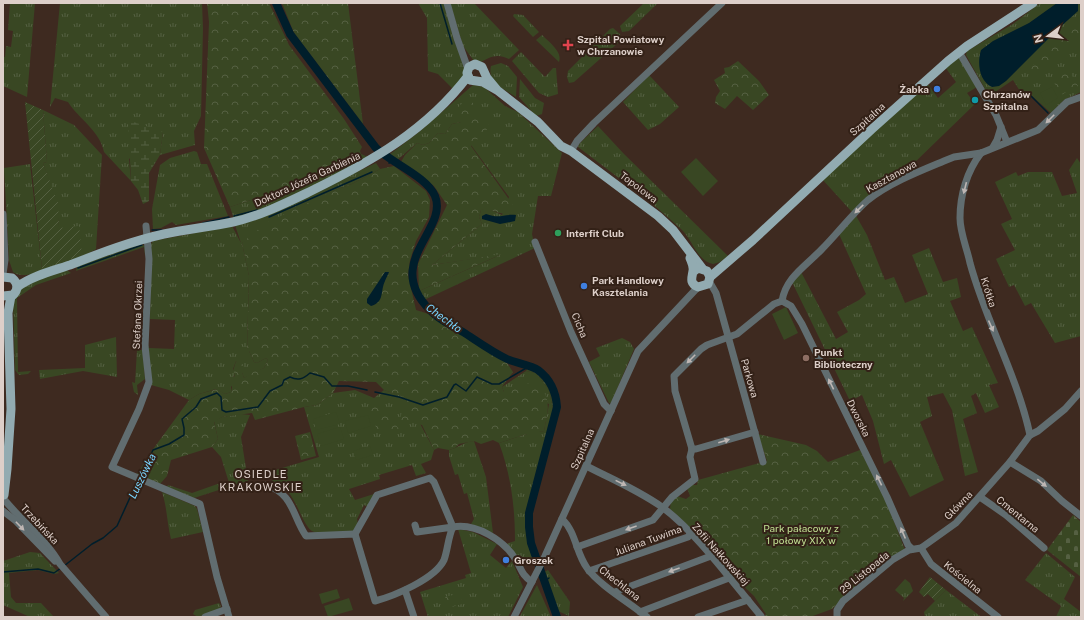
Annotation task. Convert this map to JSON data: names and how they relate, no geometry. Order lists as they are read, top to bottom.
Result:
{
  "streets": {
    "main road": ["Szpitalna", "Doktora Józefa Garbienia", "Topolowa"],
    "street": [
      "Kasztanowa",
      "Krótka",
      "Stefana Okrzei",
      "Cicha",
      "Parkowa",
      "Dworska",
      "Główna",
      "Cmentarna",
      "Trzebińska",
      "Juliana Tuwima",
      "Zofii Nałkowskiej",
      "29 Listopada",
      "Kościelna",
      "Chechlana"
    ]
  },
  "crossings": [
    ["Szpitalna", "Topolowa"],
    ["Szpitalna", "Cicha"],
    ["Szpitalna", "Parkowa"],
    ["Szpitalna", "Zofii Nałkowskiej"],
    ["Szpitalna", "Chechlana"],
    ["Kasztanowa", "Krótka"],
    ["Kasztanowa", "Dworska"],
    ["Doktora Józefa Garbienia", "Topolowa"],
    ["Doktora Józefa Garbienia", "Stefana Okrzei"],
    ["Topolowa", "Parkowa"],
    ["Krótka", "Główna"],
    ["Dworska", "Główna"],
    ["Dworska", "29 Listopada"],
    ["Główna", "Cmentarna"],
    ["Główna", "29 Listopada"],
    ["Główna", "Kościelna"],
    ["Juliana Tuwima", "Zofii Nałkowskiej"],
    ["Juliana Tuwima", "Chechlana"]
  ],
  "one_way": [
    "Kasztanowa",
    "Krótka",
    "Dworska",
    "Zofii Nałkowskiej"
  ],
  "districts": ["OSIEDLE KRAKOWSKIE"],
  "water": ["Chechło", "Luszówka"],
  "parks": ["Park pałacowy z 1 połowy XIX w"],
  "places": {
    "health": ["Szpital Powiatowy w Chrzanowie"],
    "other": [
      "Żabka",
      "Chrzanów Szpitalna",
      "Interfit Club",
      "Park Handlowy Kasztelania",
      "Punkt Biblioteczny",
      "Groszek"
    ]
  },
  "north": "left"
}
